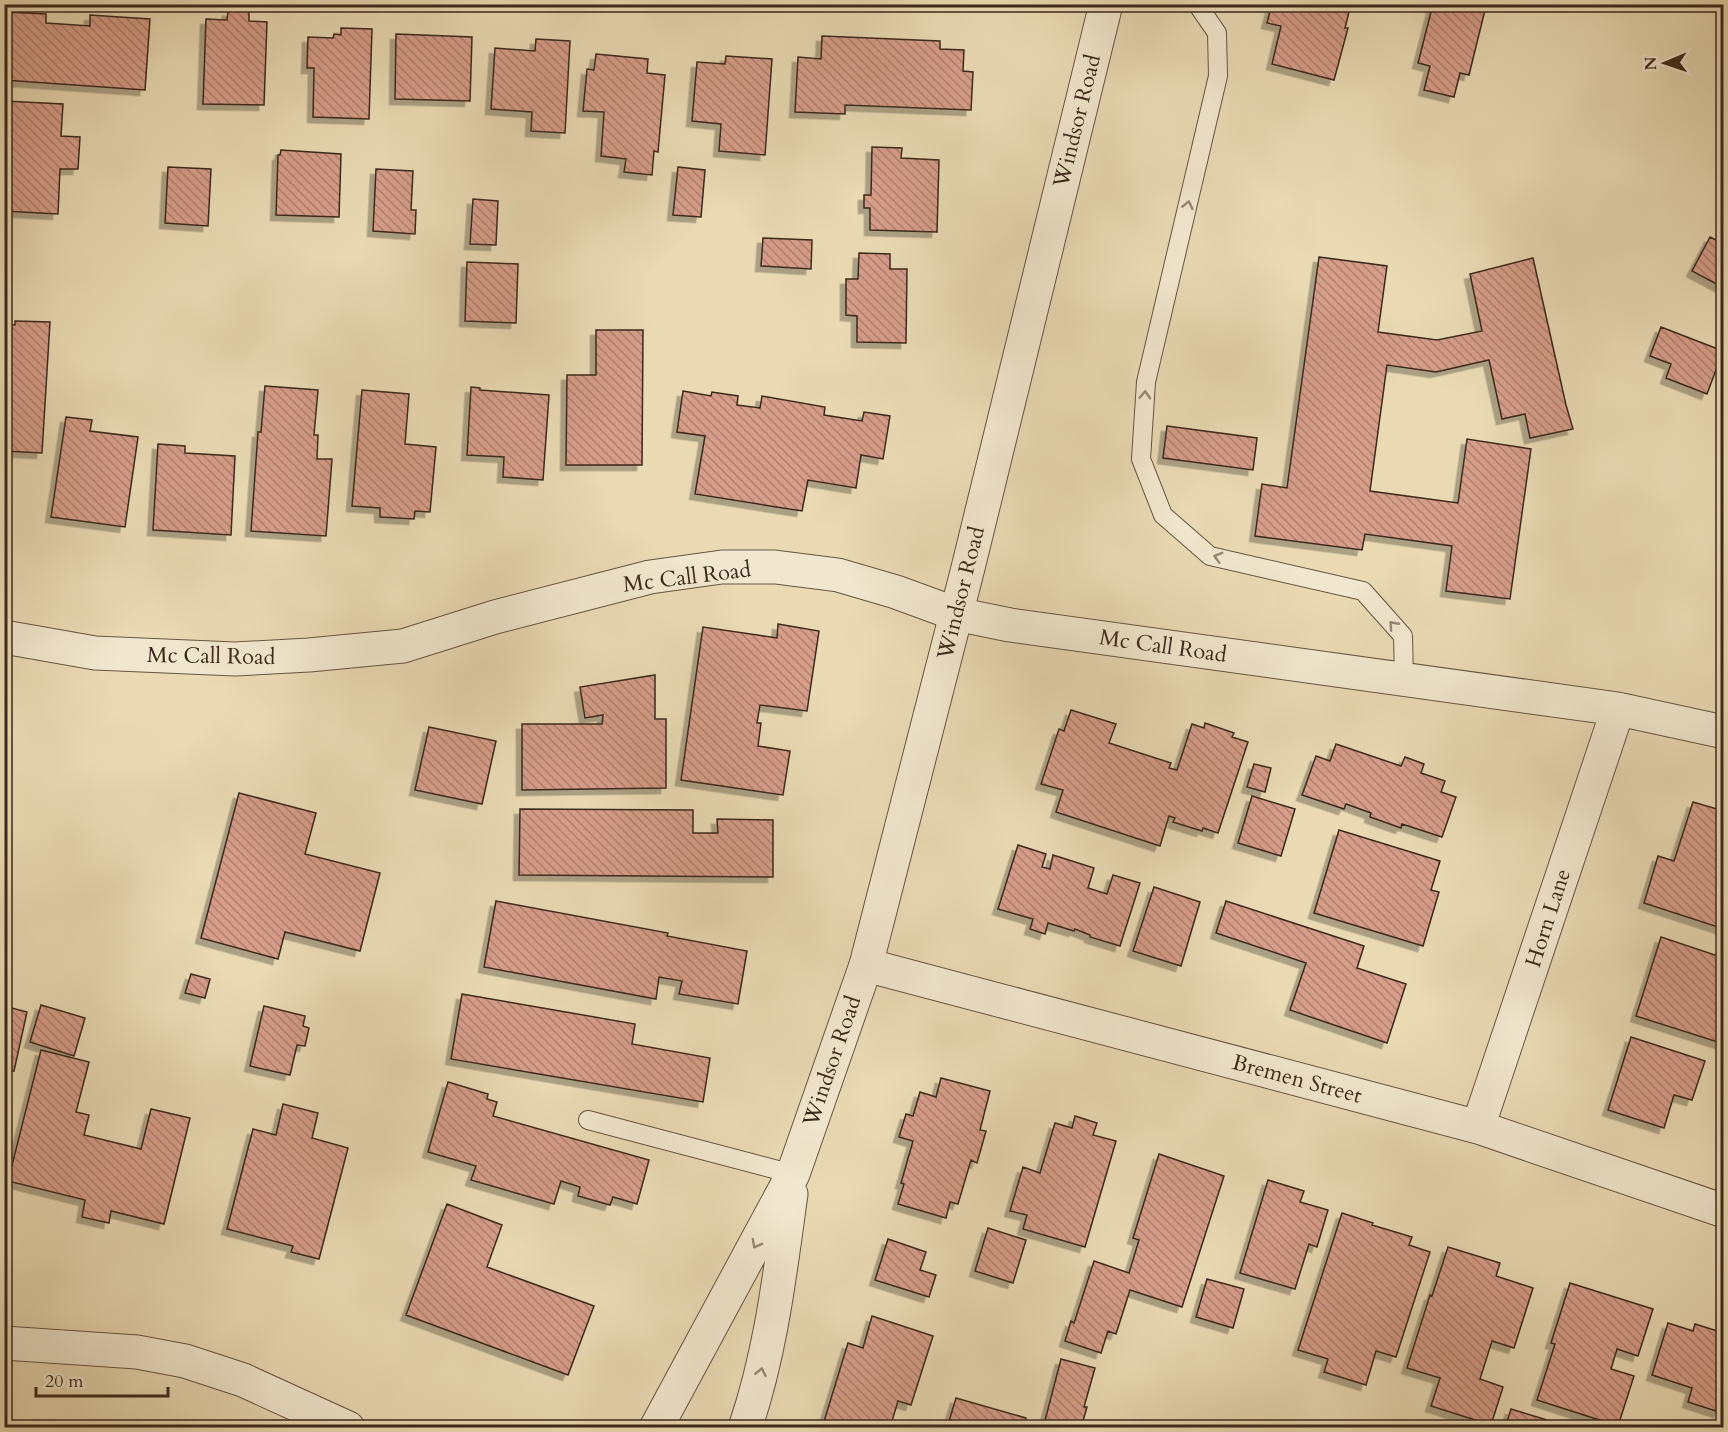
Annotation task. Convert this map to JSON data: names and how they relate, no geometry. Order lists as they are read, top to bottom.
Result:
{
  "streets": {
    "street": [
      "Windsor Road",
      "Mc Call Road",
      "Horn Lane",
      "Bremen Street"
    ]
  },
  "crossings": [
    ["Windsor Road", "Mc Call Road"],
    ["Windsor Road", "Bremen Street"],
    ["Mc Call Road", "Horn Lane"],
    ["Horn Lane", "Bremen Street"]
  ],
  "scale_bar": "20 m",
  "north": "left"
}
